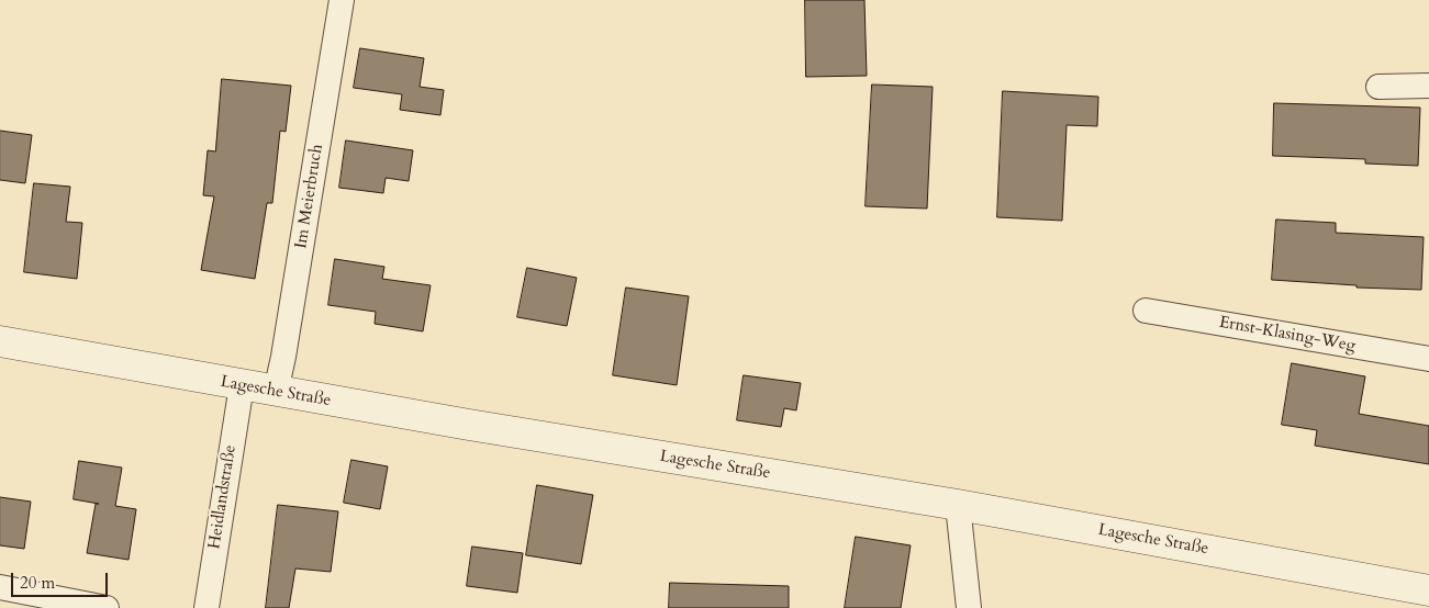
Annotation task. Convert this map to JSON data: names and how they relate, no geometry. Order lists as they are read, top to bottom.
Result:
{
  "streets": {
    "street": [
      "Im Meierbruch",
      "Ernst-Klasing-Weg",
      "Lagesche Straße",
      "Heidlandstraße"
    ]
  },
  "crossings": [
    ["Im Meierbruch", "Lagesche Straße"],
    ["Lagesche Straße", "Heidlandstraße"]
  ],
  "scale_bar": "20 m"
}
